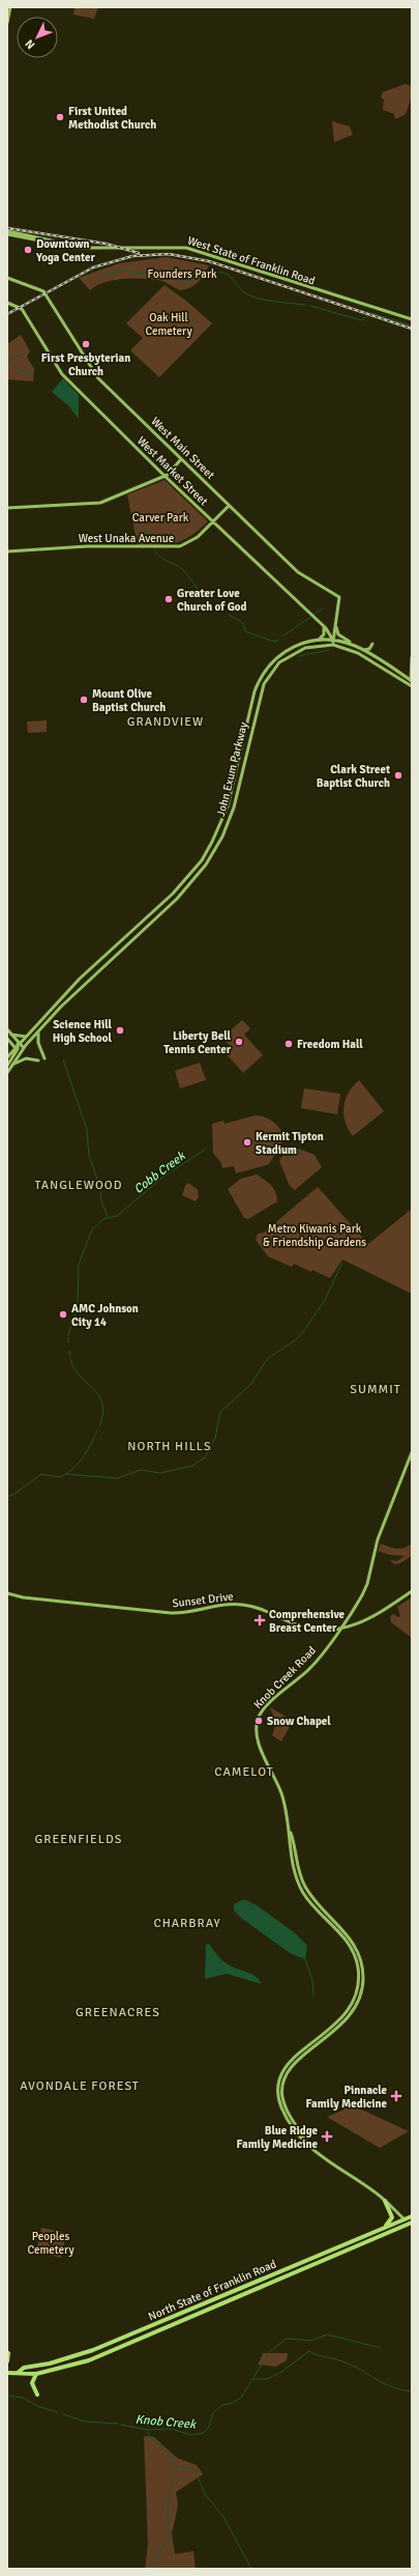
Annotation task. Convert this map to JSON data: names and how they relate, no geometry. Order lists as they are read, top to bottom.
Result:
{
  "streets": {
    "highway": ["North State of Franklin Road"],
    "main road": [
      "West State of Franklin Road",
      "West Main Street",
      "West Market Street",
      "West Unaka Avenue",
      "John Exum Parkway",
      "Sunset Drive",
      "Knob Creek Road"
    ]
  },
  "crossings": [
    ["West Main Street", "West Unaka Avenue"],
    ["West Market Street", "West Unaka Avenue"],
    ["West Market Street", "John Exum Parkway"],
    ["Sunset Drive", "Knob Creek Road"],
    ["Knob Creek Road", "North State of Franklin Road"]
  ],
  "districts": [
    "GRANDVIEW",
    "TANGLEWOOD",
    "SUMMIT",
    "NORTH HILLS",
    "CAMELOT",
    "GREENFIELDS",
    "CHARBRAY",
    "GREENACRES",
    "AVONDALE FOREST"
  ],
  "water": ["Cobb Creek", "Knob Creek"],
  "parks": [
    "Founders Park",
    "Oak Hill Cemetery",
    "Carver Park",
    "Metro Kiwanis Park & Friendship Gardens",
    "Peoples Cemetery"
  ],
  "places": {
    "other": [
      "First United Methodist Church",
      "Downtown Yoga Center",
      "First Presbyterian Church",
      "Greater Love Church of God",
      "Mount Olive Baptist Church",
      "Clark Street Baptist Church",
      "Science Hill High School",
      "Liberty Bell Tennis Center",
      "Freedom Hall",
      "Kermit Tipton Stadium",
      "AMC Johnson City 14",
      "Snow Chapel"
    ],
    "health": ["Comprehensive Breast Center", "Pinnacle Family Medicine", "Blue Ridge Family Medicine"]
  },
  "north": "bottom left"
}
